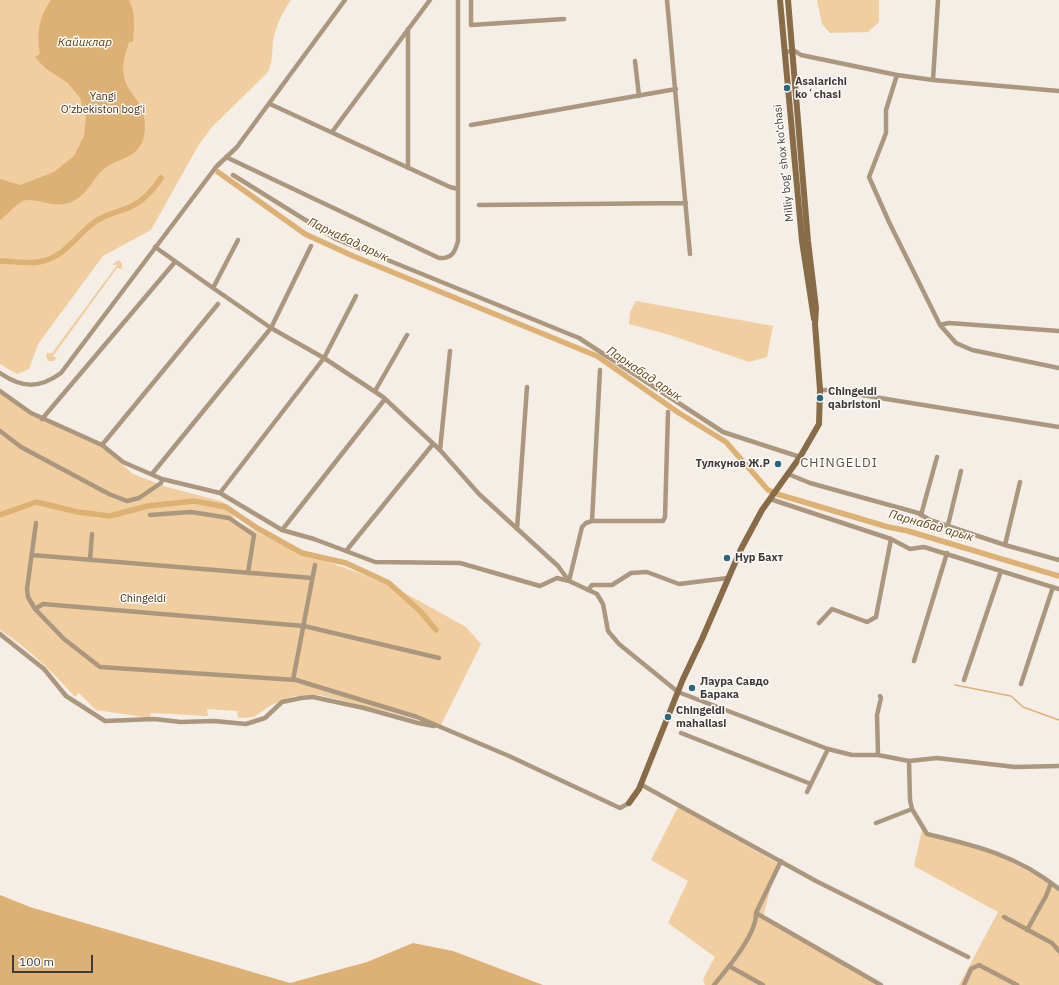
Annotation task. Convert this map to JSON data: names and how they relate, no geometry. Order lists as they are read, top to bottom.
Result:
{
  "streets": {
    "main road": ["Milliy bog‘ shox ko‘chasi"]
  },
  "districts": ["CHINGELDI"],
  "water": ["Кайиклар", "Парнабад арык"],
  "parks": ["Yangi O'zbekiston bog'i", "Chingeldi"],
  "places": [
    "Asalarichi koʻchasi",
    "Chingeldi qabristoni",
    "Тулкунов Ж.Р",
    "Нур Бахт",
    "Лаура Савдо Барака",
    "Chingeldi mahallasi"
  ],
  "scale_bar": "100 m"
}
